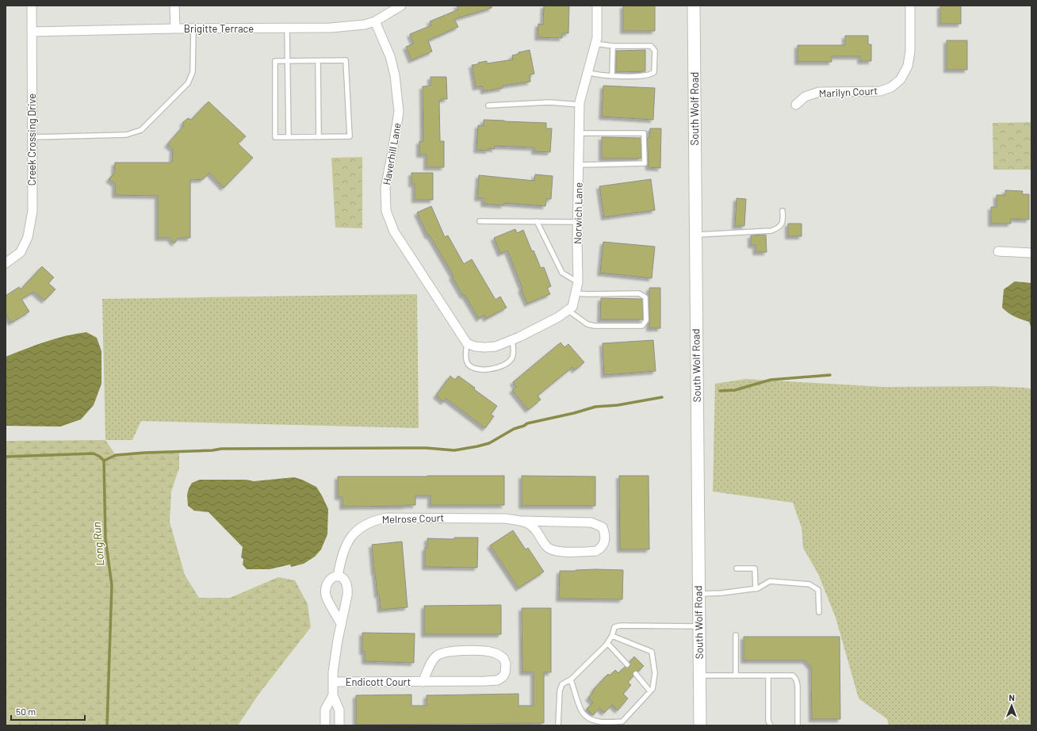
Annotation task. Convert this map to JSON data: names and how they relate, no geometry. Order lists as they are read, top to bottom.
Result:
{
  "streets": {
    "main road": ["South Wolf Road"],
    "street": [
      "Brigitte Terrace",
      "Marilyn Court",
      "Creek Crossing Drive",
      "Haverhill Lane",
      "Norwich Lane",
      "Melrose Court",
      "Endicott Court"
    ]
  },
  "crossings": [
    ["Brigitte Terrace", "Creek Crossing Drive"],
    ["Brigitte Terrace", "Haverhill Lane"],
    ["Haverhill Lane", "Norwich Lane"]
  ],
  "water": ["Long Run"],
  "scale_bar": "50 m",
  "north": "top"
}
